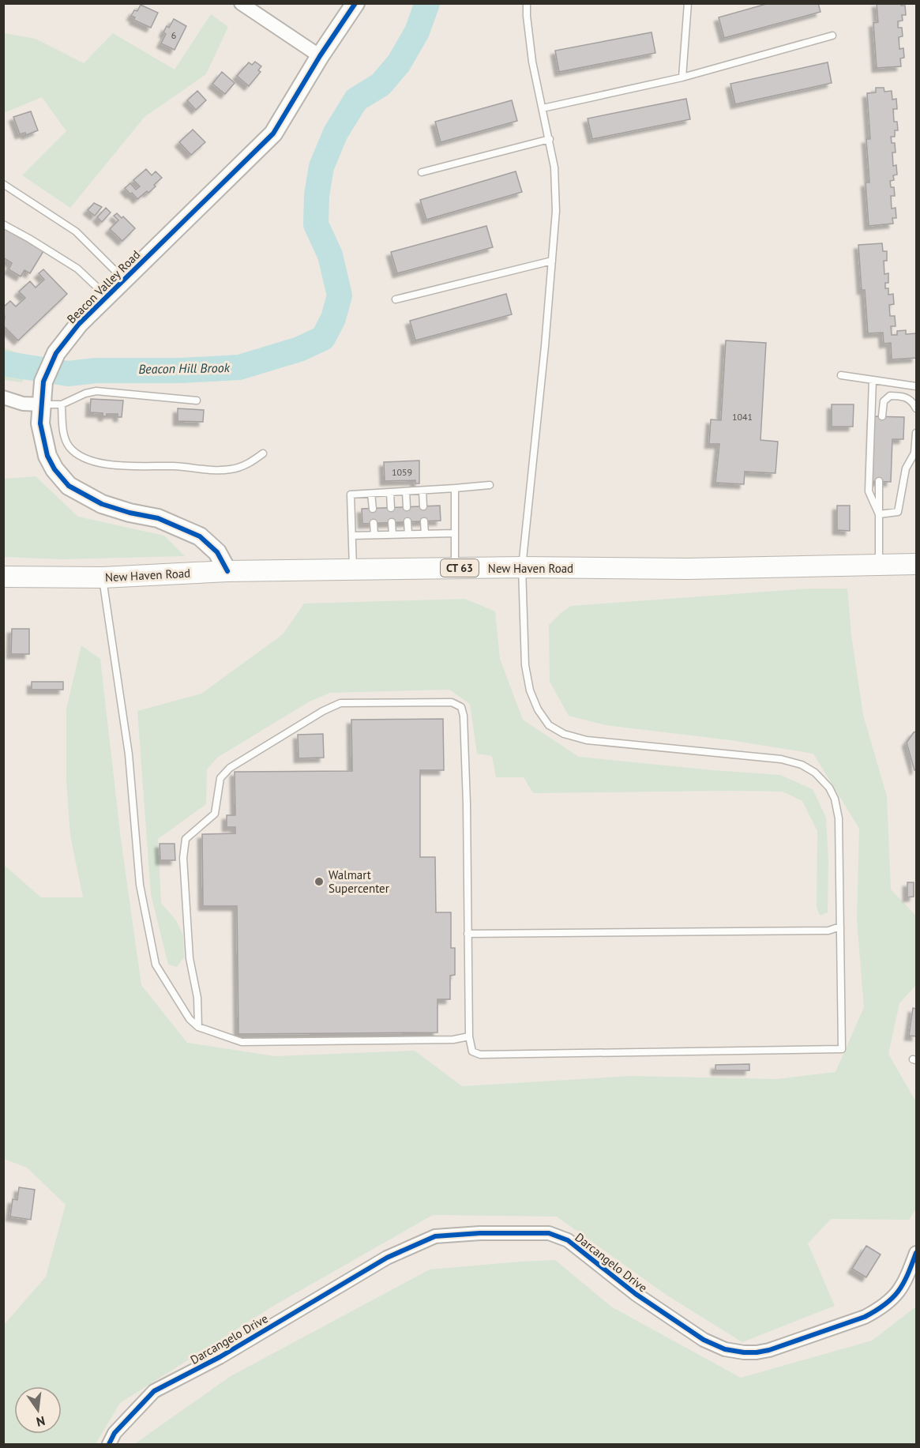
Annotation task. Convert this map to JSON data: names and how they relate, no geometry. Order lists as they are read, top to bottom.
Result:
{
  "streets": {
    "main road": ["CT 63", "New Haven Road"],
    "street": ["Beacon Valley Road", "Darcangelo Drive"]
  },
  "crossings": [
    ["Beacon Valley Road", "New Haven Road"]
  ],
  "water": ["Beacon Hill Brook"],
  "places": ["Walmart Supercenter"],
  "house_numbers": ["6", "1041", "1059"],
  "north": "bottom"
}
